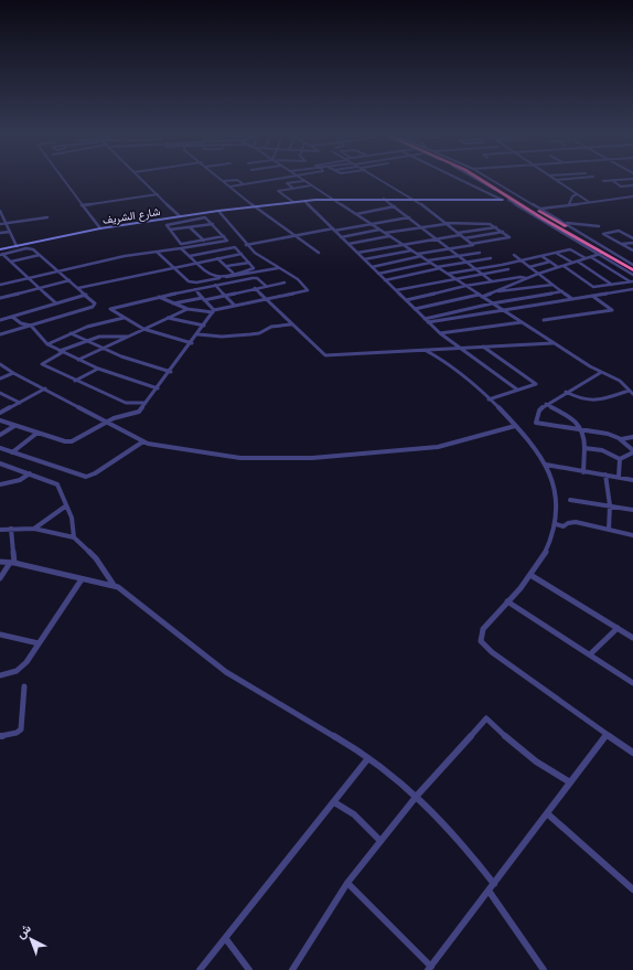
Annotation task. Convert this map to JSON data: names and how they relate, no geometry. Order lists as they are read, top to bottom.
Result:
{
  "streets": {
    "main road": ["شارع الشريف"]
  },
  "north": "top left"
}
